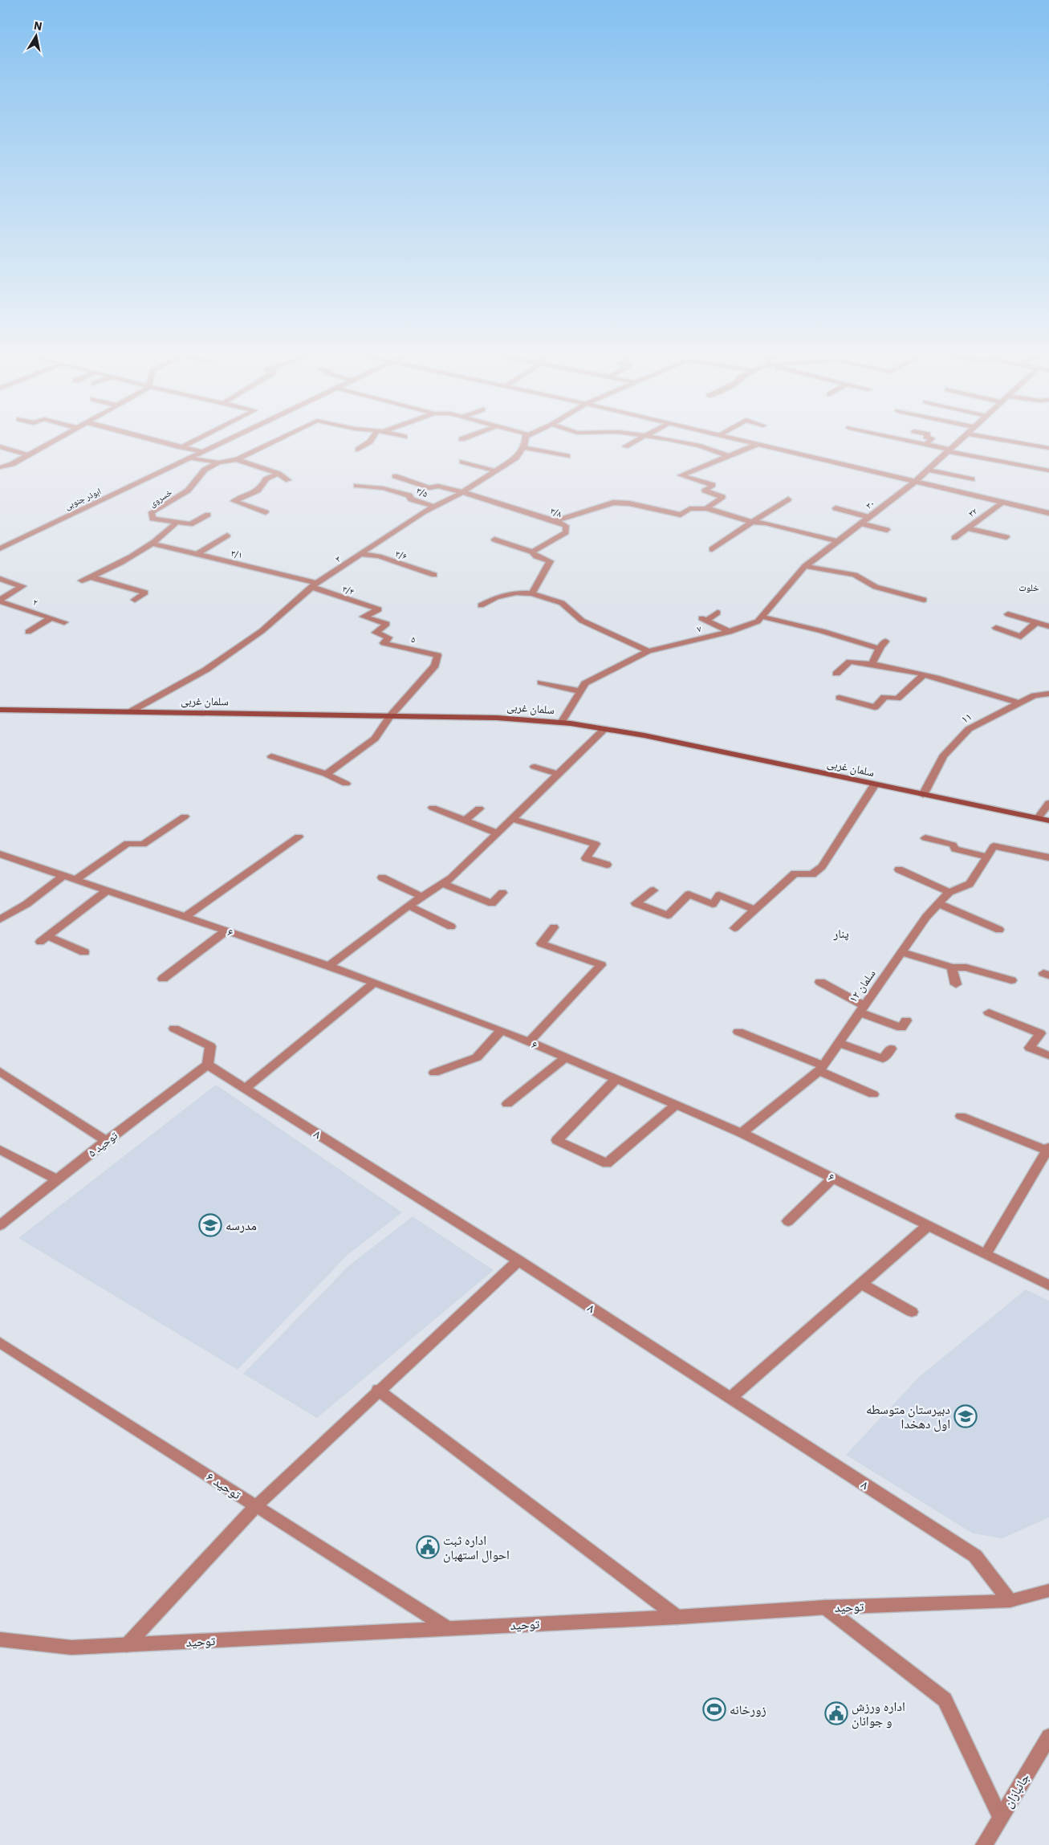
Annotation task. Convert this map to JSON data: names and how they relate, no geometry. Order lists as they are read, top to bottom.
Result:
{
  "streets": {
    "main road": ["سلمان غربی"],
    "street": [
      "۳/۵",
      "خسروی",
      "ابوذر جنوبی",
      "۳۰",
      "۳/۸",
      "۳۲",
      "۳/۱",
      "۳/۶",
      "۳",
      "۳/۴",
      "۲",
      "۷",
      "۵",
      "۱۱",
      "۶",
      "سلمان ۱۲",
      "۸",
      "توحید ۵",
      "توحید ۶",
      "توحید",
      "جانبازان"
    ]
  },
  "crossings": [
    ["۳/۵", "۳"],
    ["خسروی", "ابوذر جنوبی"],
    ["۳۰", "۷"],
    ["۳/۸", "۳"],
    ["۳/۱", "۳"],
    ["۳/۱", "۳/۴"],
    ["۳/۶", "۳"],
    ["۳", "۳/۴"],
    ["۳", "سلمان غربی"],
    ["۳/۴", "۵"],
    ["۷", "سلمان غربی"],
    ["۵", "سلمان غربی"],
    ["سلمان غربی", "۱۱"],
    ["۶", "سلمان ۱۲"],
    ["۸", "توحید ۵"],
    ["۸", "توحید"],
    ["توحید ۶", "توحید"]
  ],
  "districts": ["خلوت", "پنار"],
  "places": {
    "school or university": ["مدرسه", "دبیرستان متوسطه اول دهخدا"],
    "public building": ["اداره ثبت احوال استهبان", "اداره ورزش و جوانان"],
    "sports": ["زورخانه"]
  },
  "north": "top"
}
